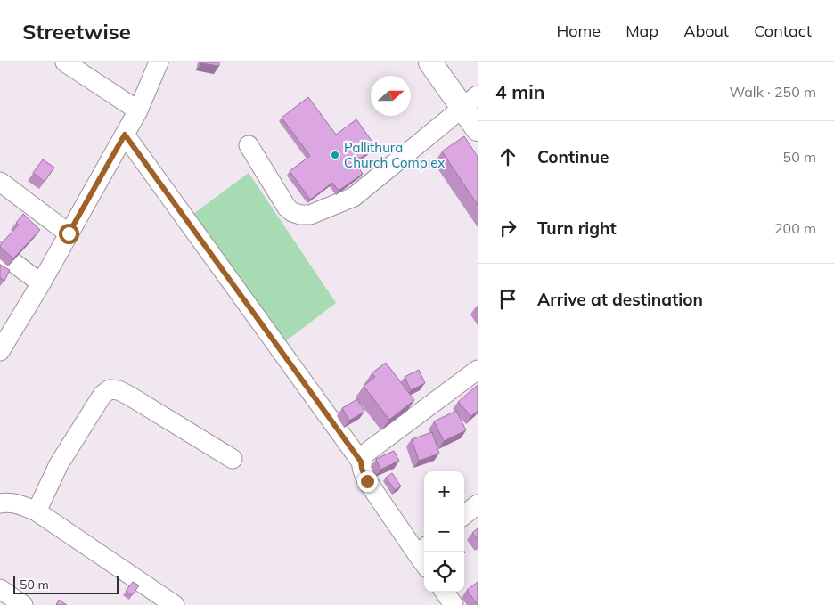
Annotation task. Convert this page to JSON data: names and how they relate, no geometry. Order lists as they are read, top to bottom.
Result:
{
  "places": ["Pallithura Church Complex"],
  "scale_bar": "50 m",
  "north": "right",
  "page": {
    "header": "Streetwise",
    "nav": [
      "Home",
      "Map",
      "About",
      "Contact"
    ],
    "heading": ["4 min", "Walk · 250 m"],
    "list": [
      ["Continue", "50 m"],
      ["Turn right", "200 m"],
      "Arrive at destination"
    ],
    "map_buttons": ["+", "−"],
    "scale": "50 m"
  }
}
